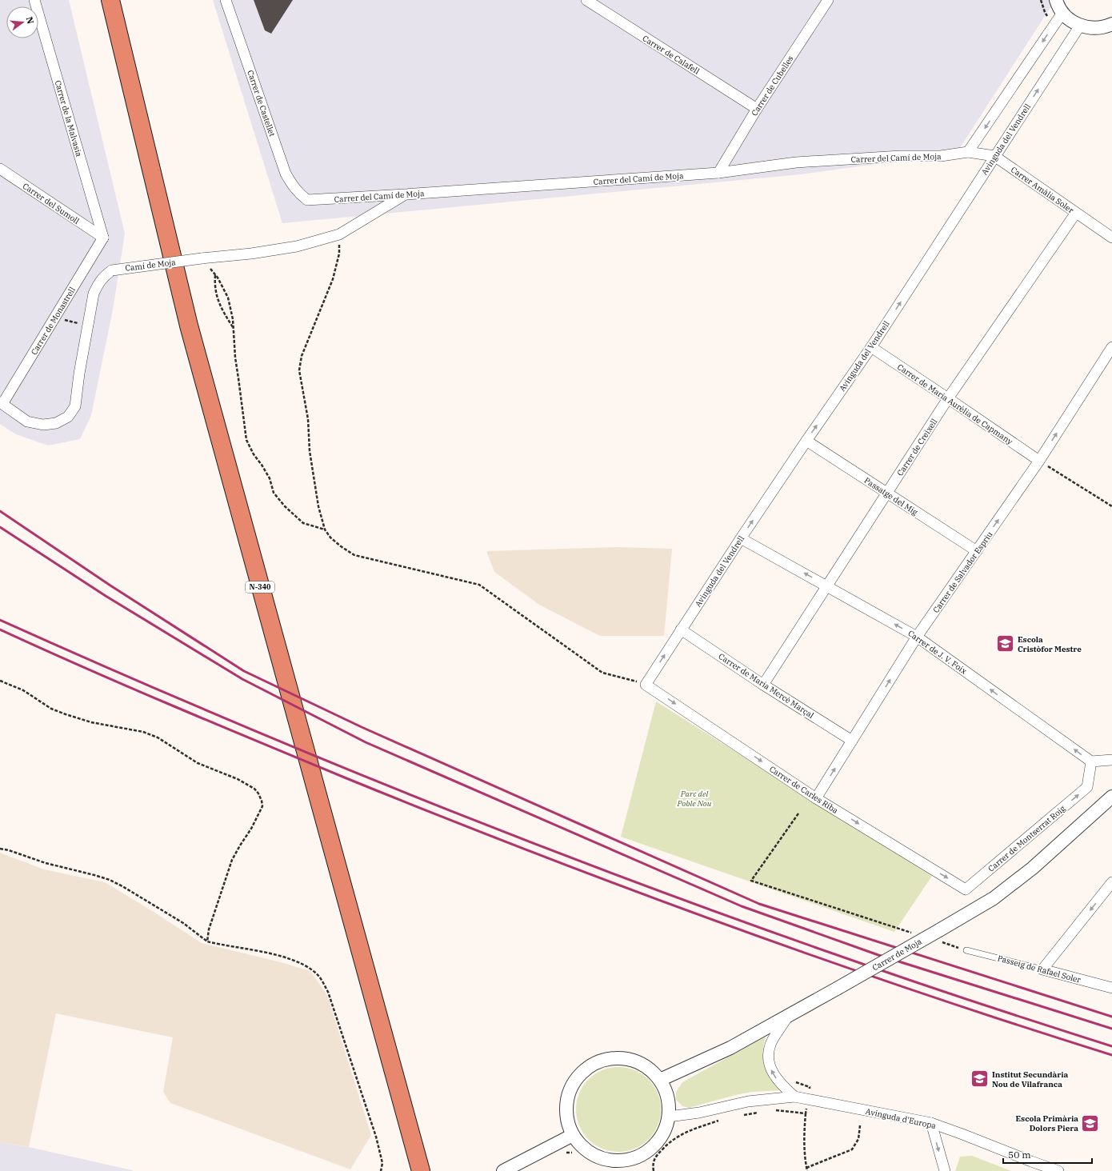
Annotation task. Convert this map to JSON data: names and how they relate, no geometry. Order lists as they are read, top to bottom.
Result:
{
  "streets": {
    "highway": ["N-340"],
    "street": [
      "Carrer de Calafell",
      "Carrer de Cubelles",
      "Carrer de Castellet",
      "Carrer de la Malvasia",
      "Avinguda del Vendrell",
      "Carrer del Camí de Moja",
      "Carrer Amàlia Soler",
      "Carrer del Sumoll",
      "Camí de Moja",
      "Carrer de Monastrell",
      "Carrer de Maria Aurèlia de Capmany",
      "Carrer de Creixell",
      "Passatge del Mig",
      "Carrer de Salvador Espriu",
      "Carrer de J. V. Foix",
      "Carrer de Maria Mercè Marçal",
      "Carrer de Carles Riba",
      "Carrer de Montserrat Roig",
      "Carrer de Moja",
      "Passeig de Rafael Soler",
      "Avinguda d'Europa"
    ]
  },
  "crossings": [
    ["Carrer de Calafell", "Carrer de Cubelles"],
    ["Carrer de Cubelles", "Carrer del Camí de Moja"],
    ["Carrer de Castellet", "Carrer del Camí de Moja"],
    ["Carrer de la Malvasia", "Carrer del Sumoll"],
    ["Carrer de la Malvasia", "Carrer de Monastrell"],
    ["Avinguda del Vendrell", "Carrer Amàlia Soler"],
    ["Avinguda del Vendrell", "Carrer de Maria Aurèlia de Capmany"],
    ["Avinguda del Vendrell", "Passatge del Mig"],
    ["Avinguda del Vendrell", "Carrer de J. V. Foix"],
    ["Avinguda del Vendrell", "Carrer de Maria Mercè Marçal"],
    ["Avinguda del Vendrell", "Carrer de Carles Riba"],
    ["Carrer del Camí de Moja", "Carrer Amàlia Soler"],
    ["Carrer del Camí de Moja", "Camí de Moja"],
    ["Carrer Amàlia Soler", "Carrer de Creixell"],
    ["Carrer del Sumoll", "Carrer de Monastrell"],
    ["Camí de Moja", "Carrer de Monastrell"],
    ["Carrer de Maria Aurèlia de Capmany", "Carrer de Creixell"],
    ["Carrer de Maria Aurèlia de Capmany", "Carrer de Salvador Espriu"],
    ["Carrer de Creixell", "Passatge del Mig"],
    ["Carrer de Creixell", "Carrer de J. V. Foix"],
    ["Carrer de Creixell", "Carrer de Maria Mercè Marçal"],
    ["Passatge del Mig", "Carrer de Salvador Espriu"],
    ["Carrer de Salvador Espriu", "Carrer de J. V. Foix"],
    ["Carrer de Salvador Espriu", "Carrer de Maria Mercè Marçal"],
    ["Carrer de Salvador Espriu", "Carrer de Carles Riba"],
    ["Carrer de J. V. Foix", "Carrer de Montserrat Roig"],
    ["Carrer de Carles Riba", "Carrer de Montserrat Roig"],
    ["Carrer de Moja", "Avinguda d'Europa"]
  ],
  "one_way": [
    "Avinguda del Vendrell",
    "Carrer de Salvador Espriu",
    "Carrer de J. V. Foix",
    "Carrer de Carles Riba",
    "Carrer de Montserrat Roig"
  ],
  "parks": ["Parc del Poble Nou"],
  "places": {
    "school or university": ["Escola Cristòfor Mestre", "Institut Secundària Nou de Vilafranca", "Escola Primària Dolors Piera"]
  },
  "scale_bar": "50 m",
  "north": "right"
}
